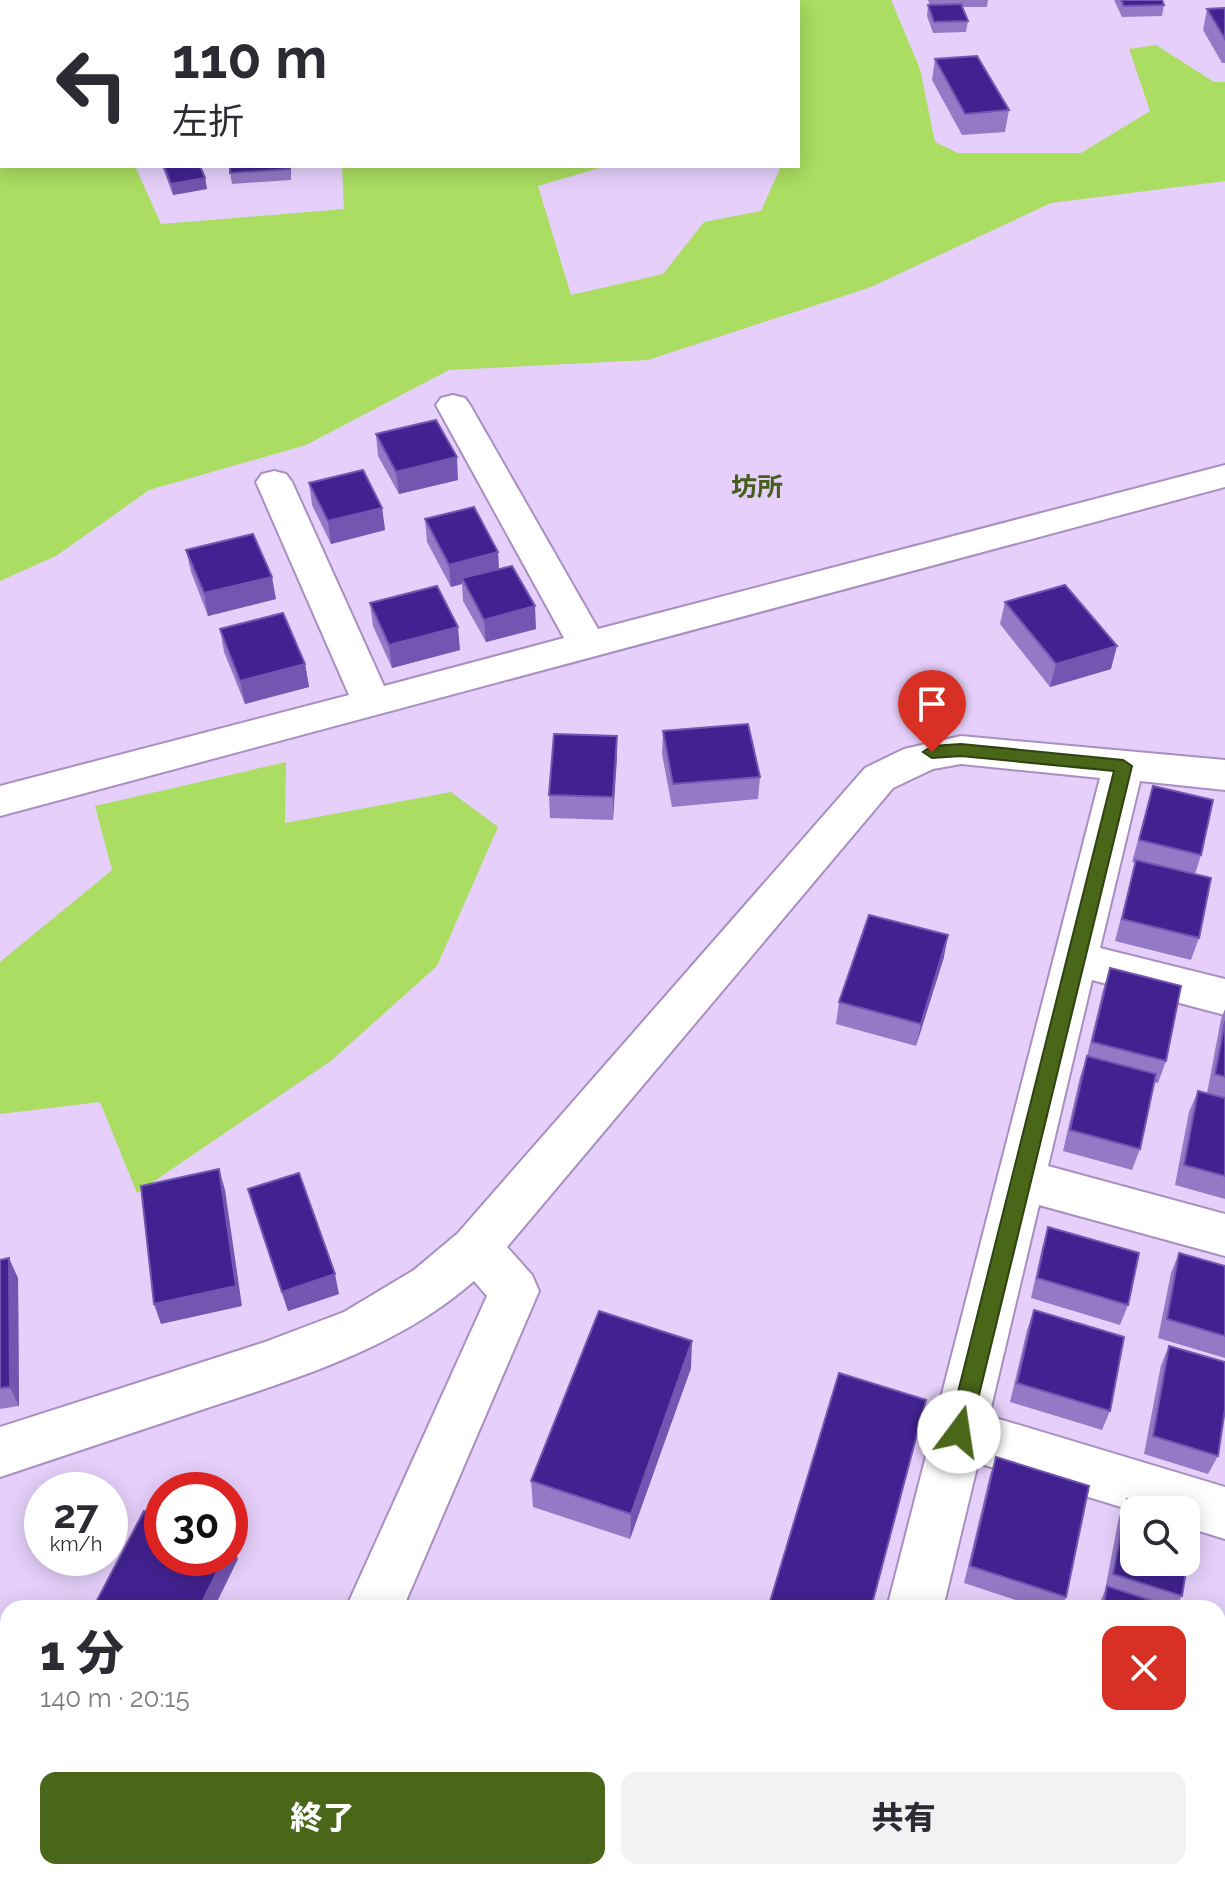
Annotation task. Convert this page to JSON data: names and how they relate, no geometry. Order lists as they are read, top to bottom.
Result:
{
  "districts": ["坊所"],
  "page": {
    "turn": ["110 m", "左折"],
    "speed": "27 km/h",
    "limit": "30",
    "heading": ["1 分", "140 m · 20:15"],
    "buttons": ["終了", "共有"]
  }
}
